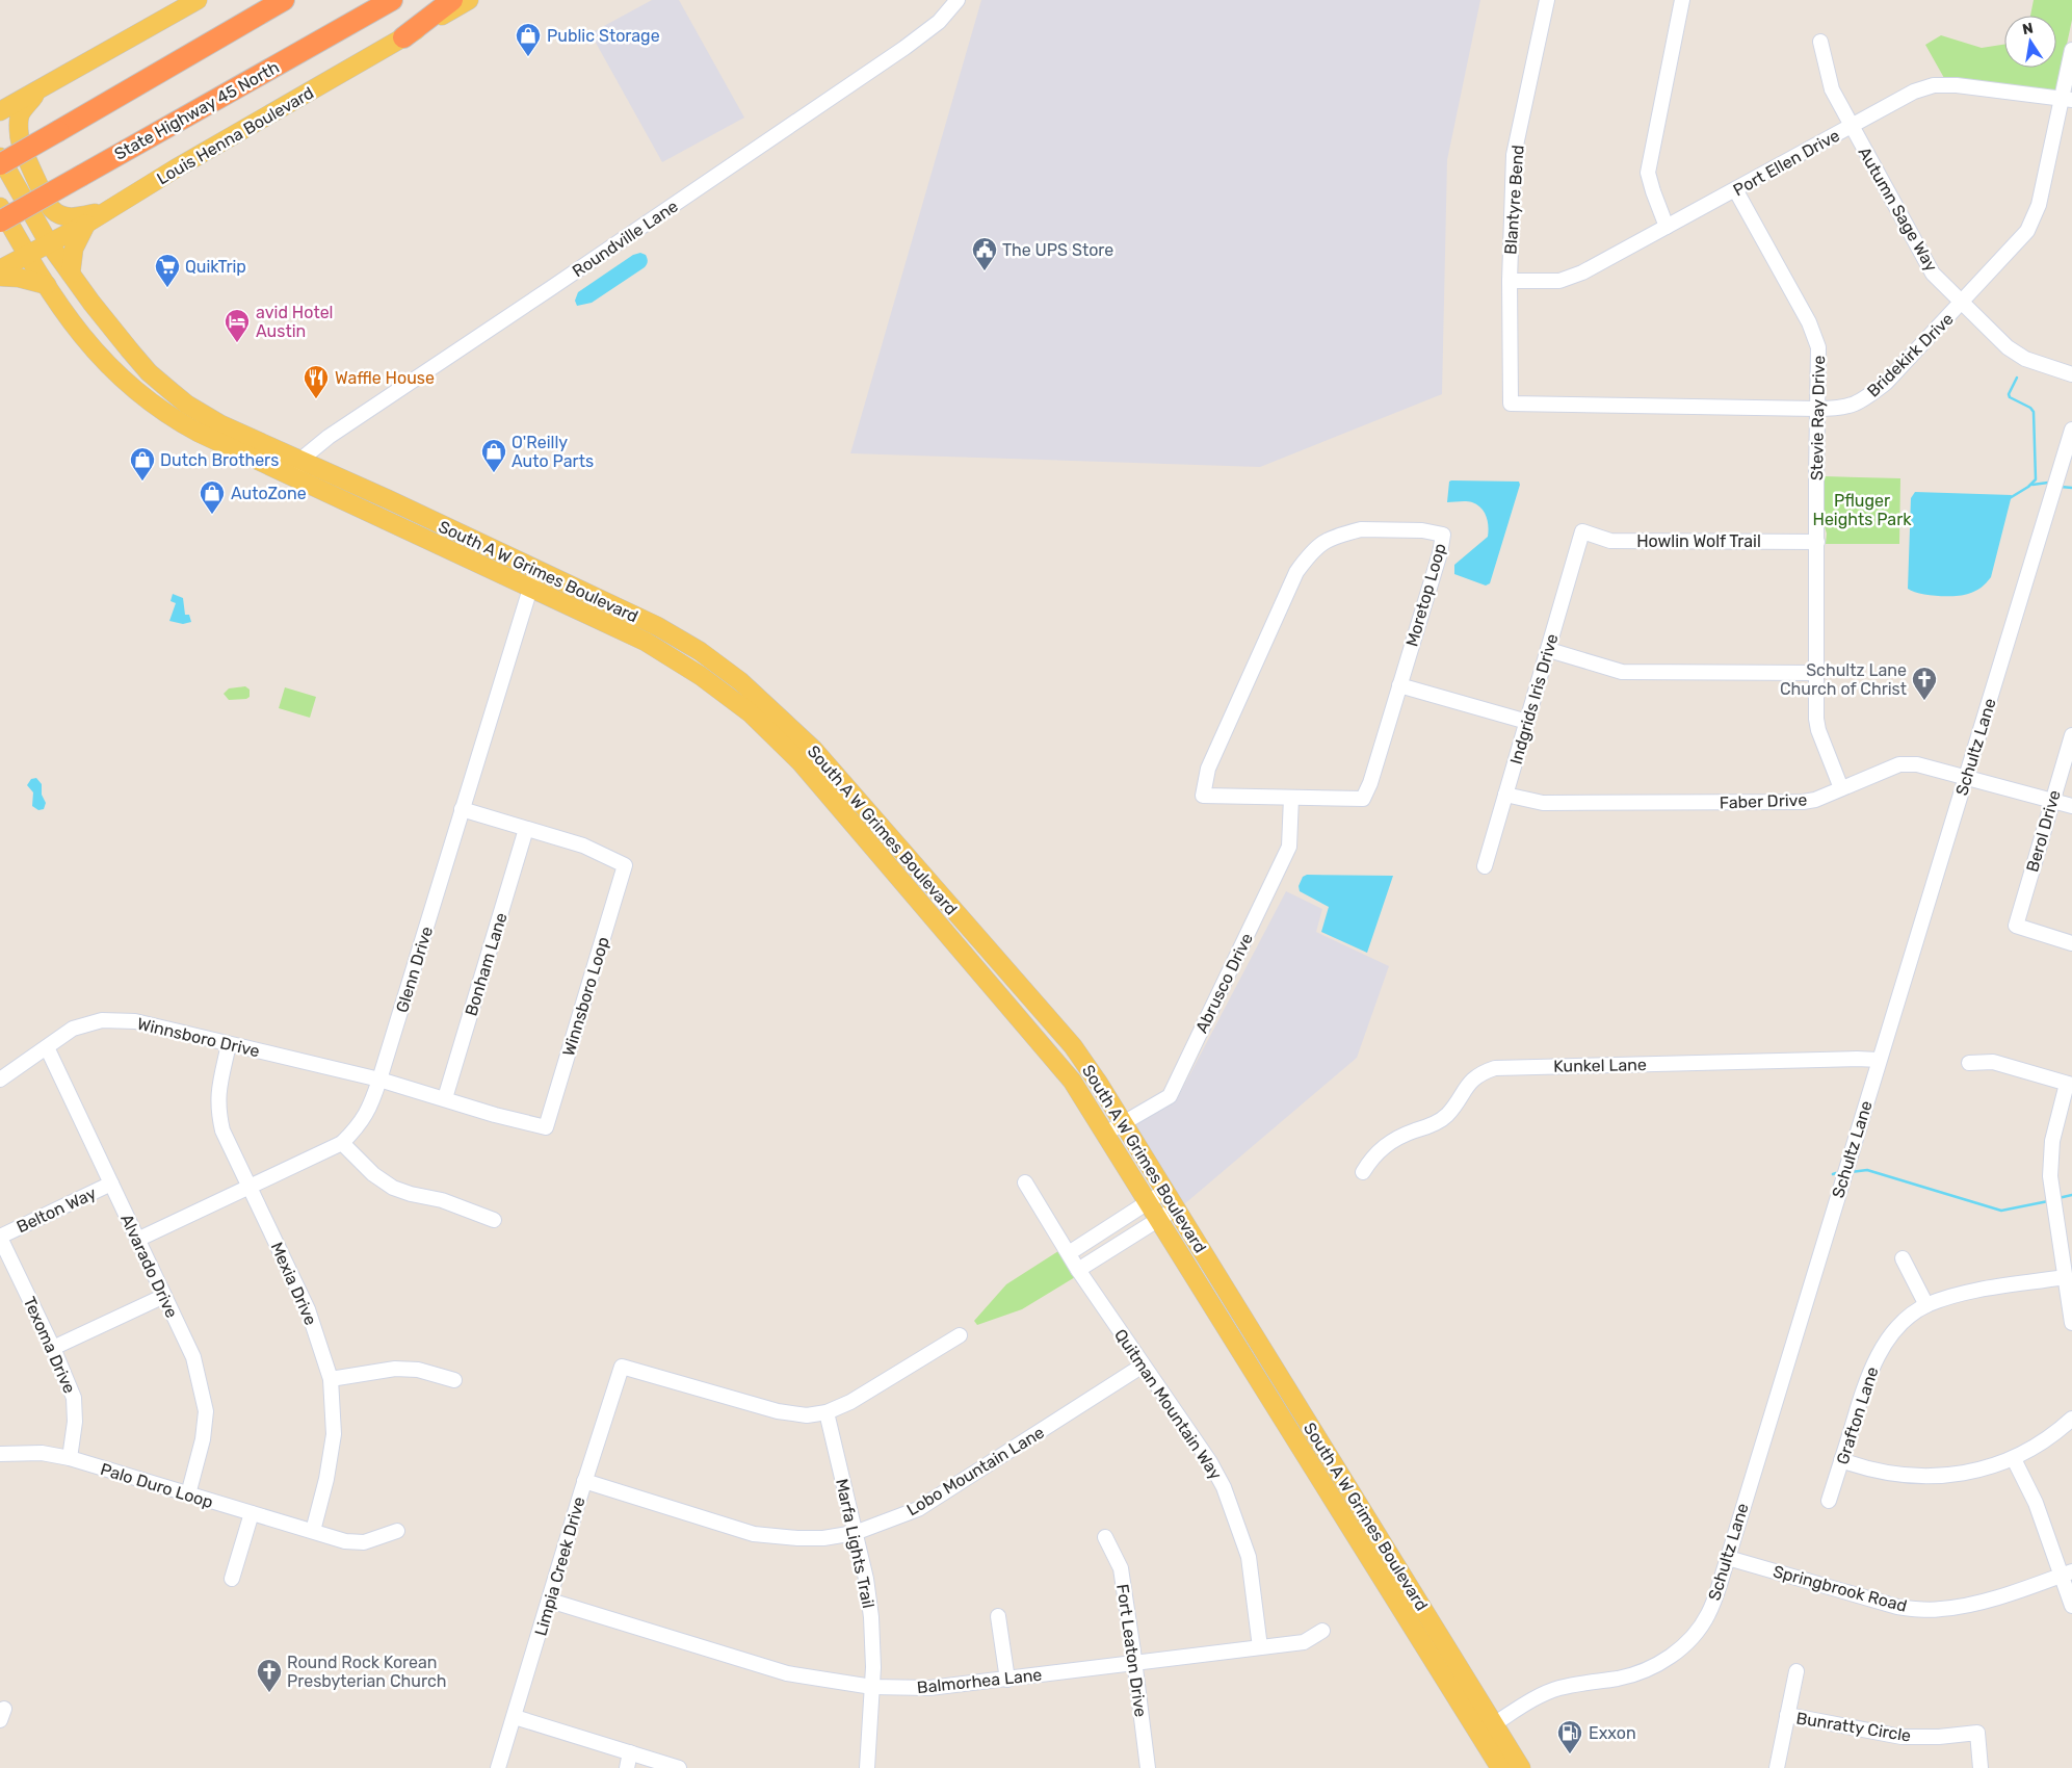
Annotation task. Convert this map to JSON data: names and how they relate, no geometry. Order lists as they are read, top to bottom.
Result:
{
  "streets": {
    "highway": ["State Highway 45 North"],
    "main road": ["Louis Henna Boulevard", "South A W Grimes Boulevard"],
    "street": [
      "Port Ellen Drive",
      "Blantyre Bend",
      "Autumn Sage Way",
      "Roundville Lane",
      "Bridekirk Drive",
      "Stevie Ray Drive",
      "Howlin Wolf Trail",
      "Moretop Loop",
      "Indgrids Iris Drive",
      "Schultz Lane",
      "Faber Drive",
      "Berol Drive",
      "Bonham Lane",
      "Glenn Drive",
      "Abrusco Drive",
      "Winnsboro Loop",
      "Winnsboro Drive",
      "Kunkel Lane",
      "Belton Way",
      "Alvarado Drive",
      "Mexia Drive",
      "Texoma Drive",
      "Quitman Mountain Way",
      "Grafton Lane",
      "Lobo Mountain Lane",
      "Palo Duro Loop",
      "Marfa Lights Trail",
      "Limpia Creek Drive",
      "Springbrook Road",
      "Fort Leaton Drive",
      "Balmorhea Lane",
      "Bunratty Circle"
    ]
  },
  "crossings": [
    ["Louis Henna Boulevard", "South A W Grimes Boulevard"],
    ["Port Ellen Drive", "Blantyre Bend"],
    ["Port Ellen Drive", "Autumn Sage Way"],
    ["Port Ellen Drive", "Bridekirk Drive"],
    ["Port Ellen Drive", "Stevie Ray Drive"],
    ["Blantyre Bend", "Bridekirk Drive"],
    ["Autumn Sage Way", "Bridekirk Drive"],
    ["Roundville Lane", "South A W Grimes Boulevard"],
    ["Bridekirk Drive", "Stevie Ray Drive"],
    ["Stevie Ray Drive", "Howlin Wolf Trail"],
    ["Stevie Ray Drive", "Faber Drive"],
    ["Howlin Wolf Trail", "Indgrids Iris Drive"],
    ["South A W Grimes Boulevard", "Schultz Lane"],
    ["South A W Grimes Boulevard", "Glenn Drive"],
    ["South A W Grimes Boulevard", "Abrusco Drive"],
    ["Moretop Loop", "Abrusco Drive"],
    ["Indgrids Iris Drive", "Faber Drive"],
    ["Schultz Lane", "Faber Drive"],
    ["Schultz Lane", "Kunkel Lane"],
    ["Schultz Lane", "Springbrook Road"],
    ["Faber Drive", "Berol Drive"],
    ["Bonham Lane", "Winnsboro Loop"],
    ["Glenn Drive", "Winnsboro Loop"],
    ["Glenn Drive", "Winnsboro Drive"],
    ["Glenn Drive", "Alvarado Drive"],
    ["Glenn Drive", "Mexia Drive"],
    ["Winnsboro Loop", "Winnsboro Drive"],
    ["Winnsboro Drive", "Alvarado Drive"],
    ["Winnsboro Drive", "Mexia Drive"],
    ["Belton Way", "Alvarado Drive"],
    ["Belton Way", "Texoma Drive"],
    ["Alvarado Drive", "Palo Duro Loop"],
    ["Mexia Drive", "Palo Duro Loop"],
    ["Texoma Drive", "Palo Duro Loop"],
    ["Quitman Mountain Way", "Lobo Mountain Lane"],
    ["Quitman Mountain Way", "Balmorhea Lane"],
    ["Lobo Mountain Lane", "Marfa Lights Trail"],
    ["Lobo Mountain Lane", "Limpia Creek Drive"],
    ["Marfa Lights Trail", "Limpia Creek Drive"],
    ["Marfa Lights Trail", "Balmorhea Lane"],
    ["Limpia Creek Drive", "Balmorhea Lane"],
    ["Fort Leaton Drive", "Balmorhea Lane"]
  ],
  "parks": ["Pfluger Heights Park"],
  "places": {
    "shop": [
      "Public Storage",
      "O'Reilly Auto Parts",
      "Dutch Brothers",
      "AutoZone"
    ],
    "public building": ["The UPS Store"],
    "supermarket": ["QuikTrip"],
    "hotel": ["avid Hotel Austin"],
    "restaurant": ["Waffle House"],
    "church": ["Schultz Lane Church of Christ", "Round Rock Korean Presbyterian Church"],
    "fuel station": ["Exxon"]
  },
  "north": "top"
}
